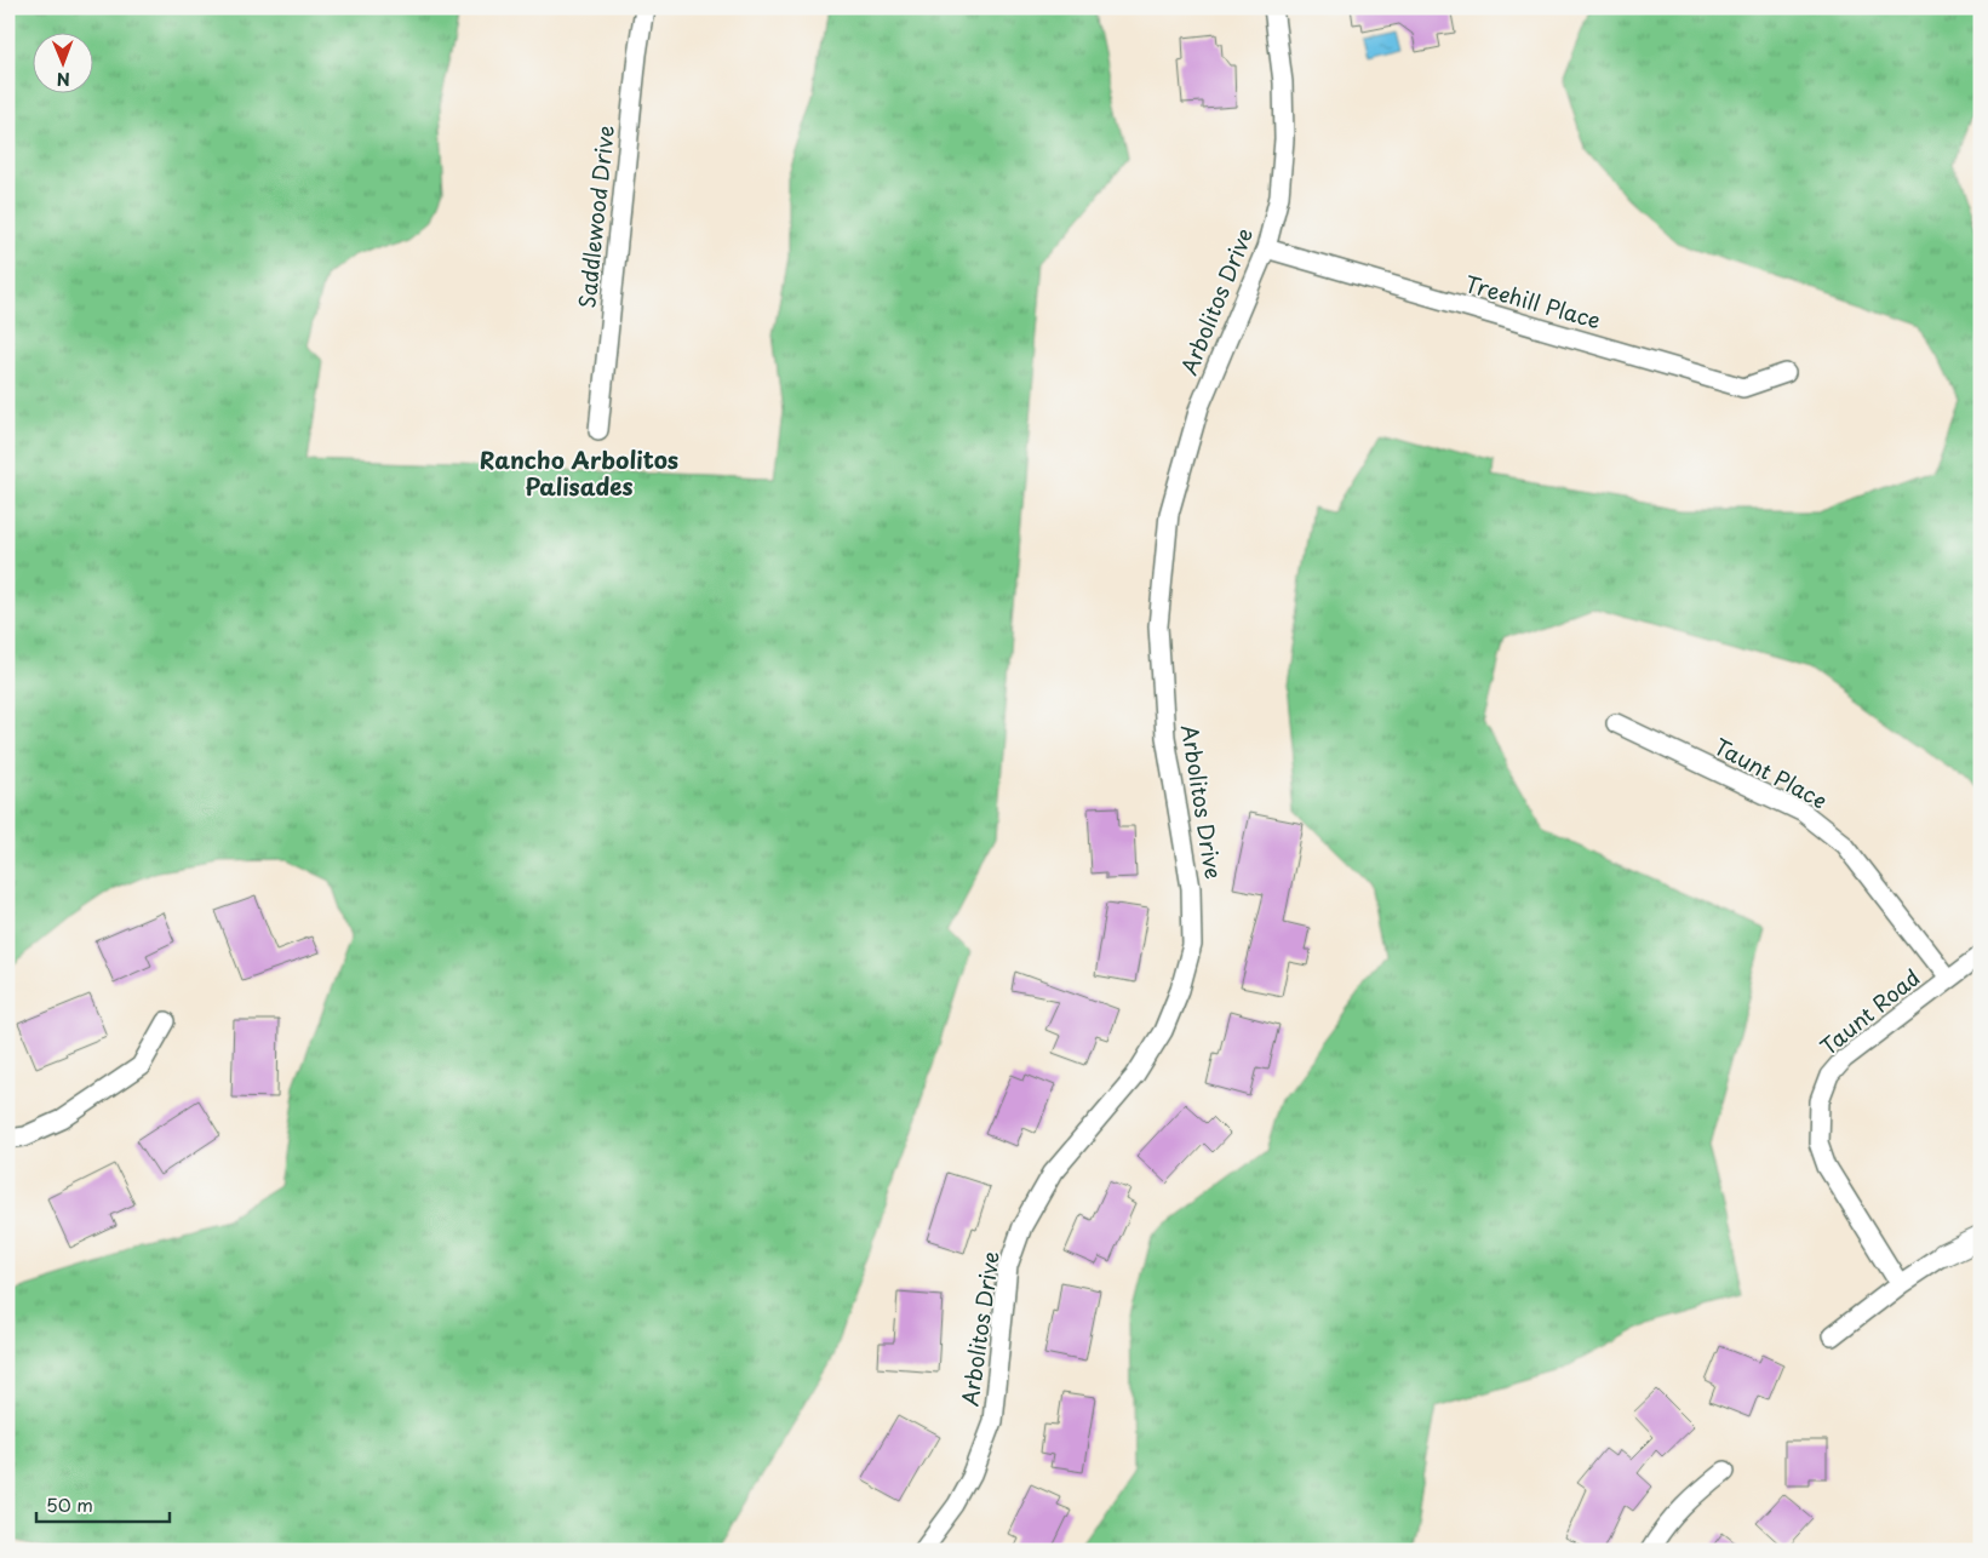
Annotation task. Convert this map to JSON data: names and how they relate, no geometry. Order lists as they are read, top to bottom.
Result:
{
  "streets": {
    "street": [
      "Saddlewood Drive",
      "Arbolitos Drive",
      "Treehill Place",
      "Taunt Place",
      "Taunt Road"
    ]
  },
  "crossings": [
    ["Arbolitos Drive", "Treehill Place"],
    ["Taunt Place", "Taunt Road"]
  ],
  "districts": ["Rancho Arbolitos Palisades"],
  "scale_bar": "50 m",
  "north": "bottom"
}
